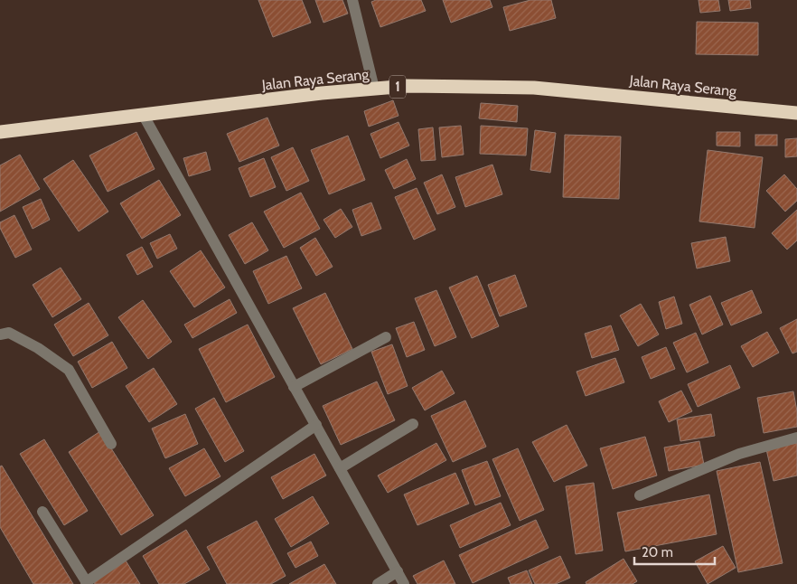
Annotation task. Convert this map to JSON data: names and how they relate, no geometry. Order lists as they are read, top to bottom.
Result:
{
  "streets": {
    "highway": ["Jalan Raya Serang", "1"]
  },
  "scale_bar": "20 m"
}
